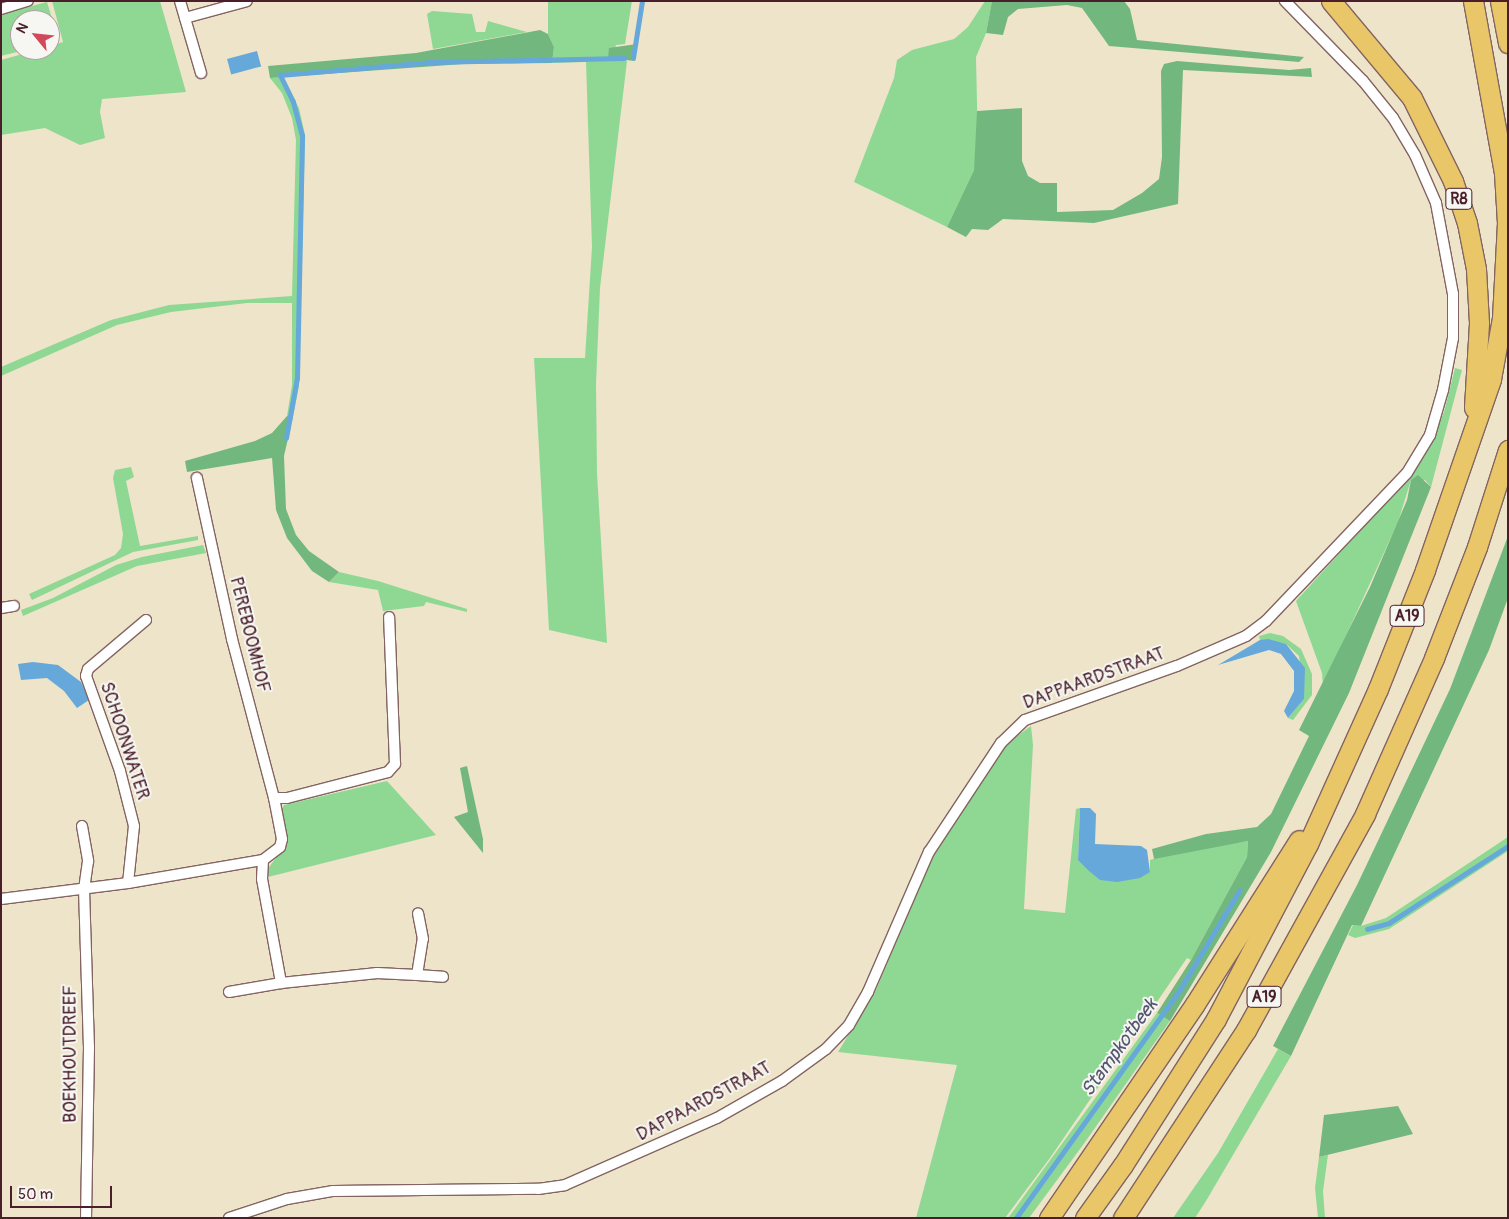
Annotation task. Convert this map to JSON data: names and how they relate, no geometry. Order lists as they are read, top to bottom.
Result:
{
  "streets": {
    "highway": ["R8", "A19"],
    "street": [
      "PEREBOOMHOF",
      "DAPPAARDSTRAAT",
      "SCHOONWATER",
      "BOEKHOUTDREEF"
    ]
  },
  "crossings": [
    ["R8", "A19"]
  ],
  "water": ["Stampkotbeek"],
  "scale_bar": "50 m",
  "north": "top left"
}
